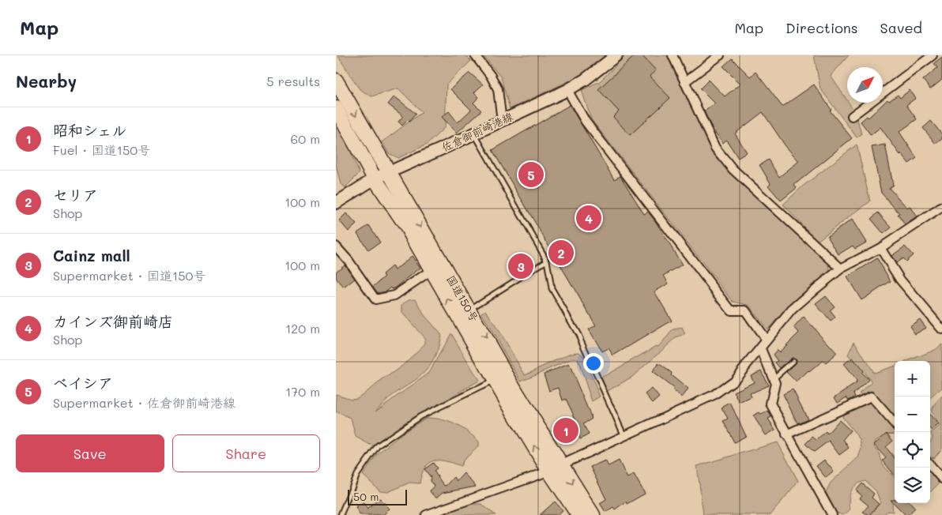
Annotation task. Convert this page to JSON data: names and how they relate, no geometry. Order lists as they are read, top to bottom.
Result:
{
  "streets": {
    "highway": ["国道150号"],
    "main road": ["佐倉御前崎港線"]
  },
  "crossings": [
    ["佐倉御前崎港線", "国道150号"]
  ],
  "scale_bar": "50 m",
  "north": "top right",
  "page": {
    "header": "Map",
    "nav": ["Map", "Directions", "Saved"],
    "heading": ["Nearby", "5 results"],
    "list": [
      {
        "mark": "1",
        "name": "昭和シェル",
        "note": "Fuel · 国道150号",
        "value": "60 m"
      },
      {
        "mark": "2",
        "name": "セリア",
        "note": "Shop",
        "value": "100 m"
      },
      {
        "mark": "3",
        "name": "Cainz mall",
        "note": "Supermarket · 国道150号",
        "value": "100 m"
      },
      {
        "mark": "4",
        "name": "カインズ御前崎店",
        "note": "Shop",
        "value": "120 m"
      },
      {
        "mark": "5",
        "name": "ベイシア",
        "note": "Supermarket · 佐倉御前崎港線",
        "value": "170 m"
      }
    ],
    "pins": [
      "5",
      "4",
      "2",
      "3",
      "1"
    ],
    "map_buttons": ["+", "−"],
    "buttons": ["Save", "Share"],
    "scale": "50 m"
  }
}
